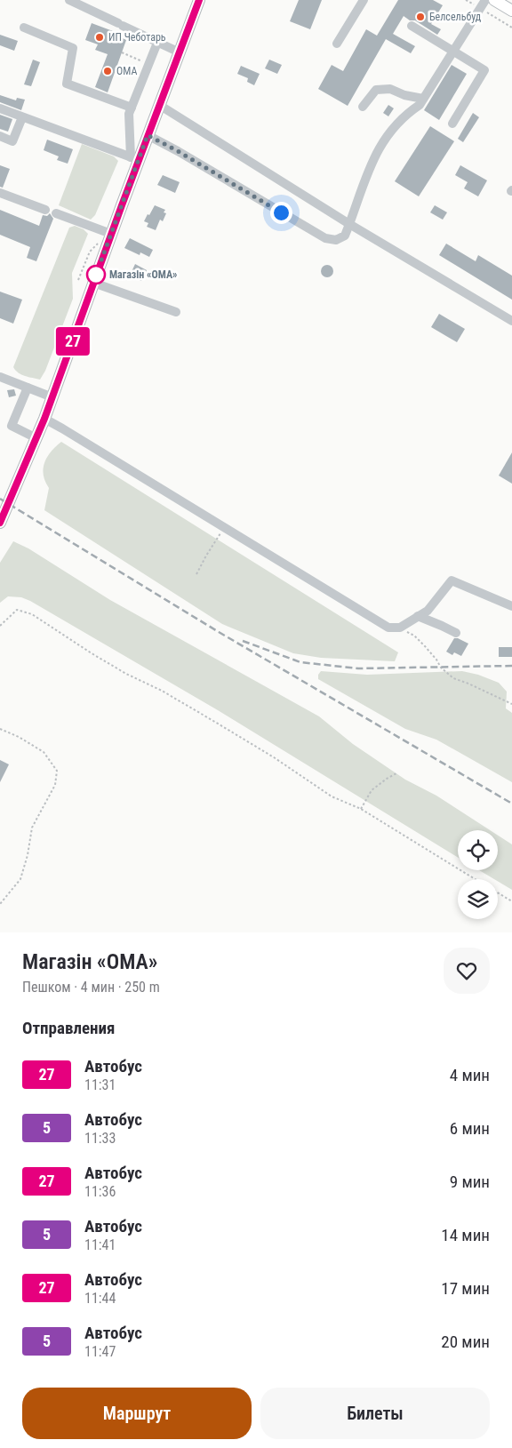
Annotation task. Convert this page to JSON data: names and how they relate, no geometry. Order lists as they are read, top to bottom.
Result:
{
  "places": [
    "Белсельбуд",
    "ИП Чеботарь",
    "ОМА",
    "Магазін «ОМА»"
  ],
  "lines": ["bus line 27"],
  "page": {
    "on_map": "27",
    "heading": [
      ["Магазін «ОМА»", "Пешком · 4 мин · 250 m"],
      "Отправления"
    ],
    "list": [
      {
        "mark": "27",
        "name": "Автобус",
        "note": "11:31",
        "value": "4 мин"
      },
      {
        "mark": "5",
        "name": "Автобус",
        "note": "11:33",
        "value": "6 мин"
      },
      {
        "mark": "27",
        "name": "Автобус",
        "note": "11:36",
        "value": "9 мин"
      },
      {
        "mark": "5",
        "name": "Автобус",
        "note": "11:41",
        "value": "14 мин"
      },
      {
        "mark": "27",
        "name": "Автобус",
        "note": "11:44",
        "value": "17 мин"
      },
      {
        "mark": "5",
        "name": "Автобус",
        "note": "11:47",
        "value": "20 мин"
      }
    ],
    "buttons": ["Маршрут", "Билеты"]
  }
}
